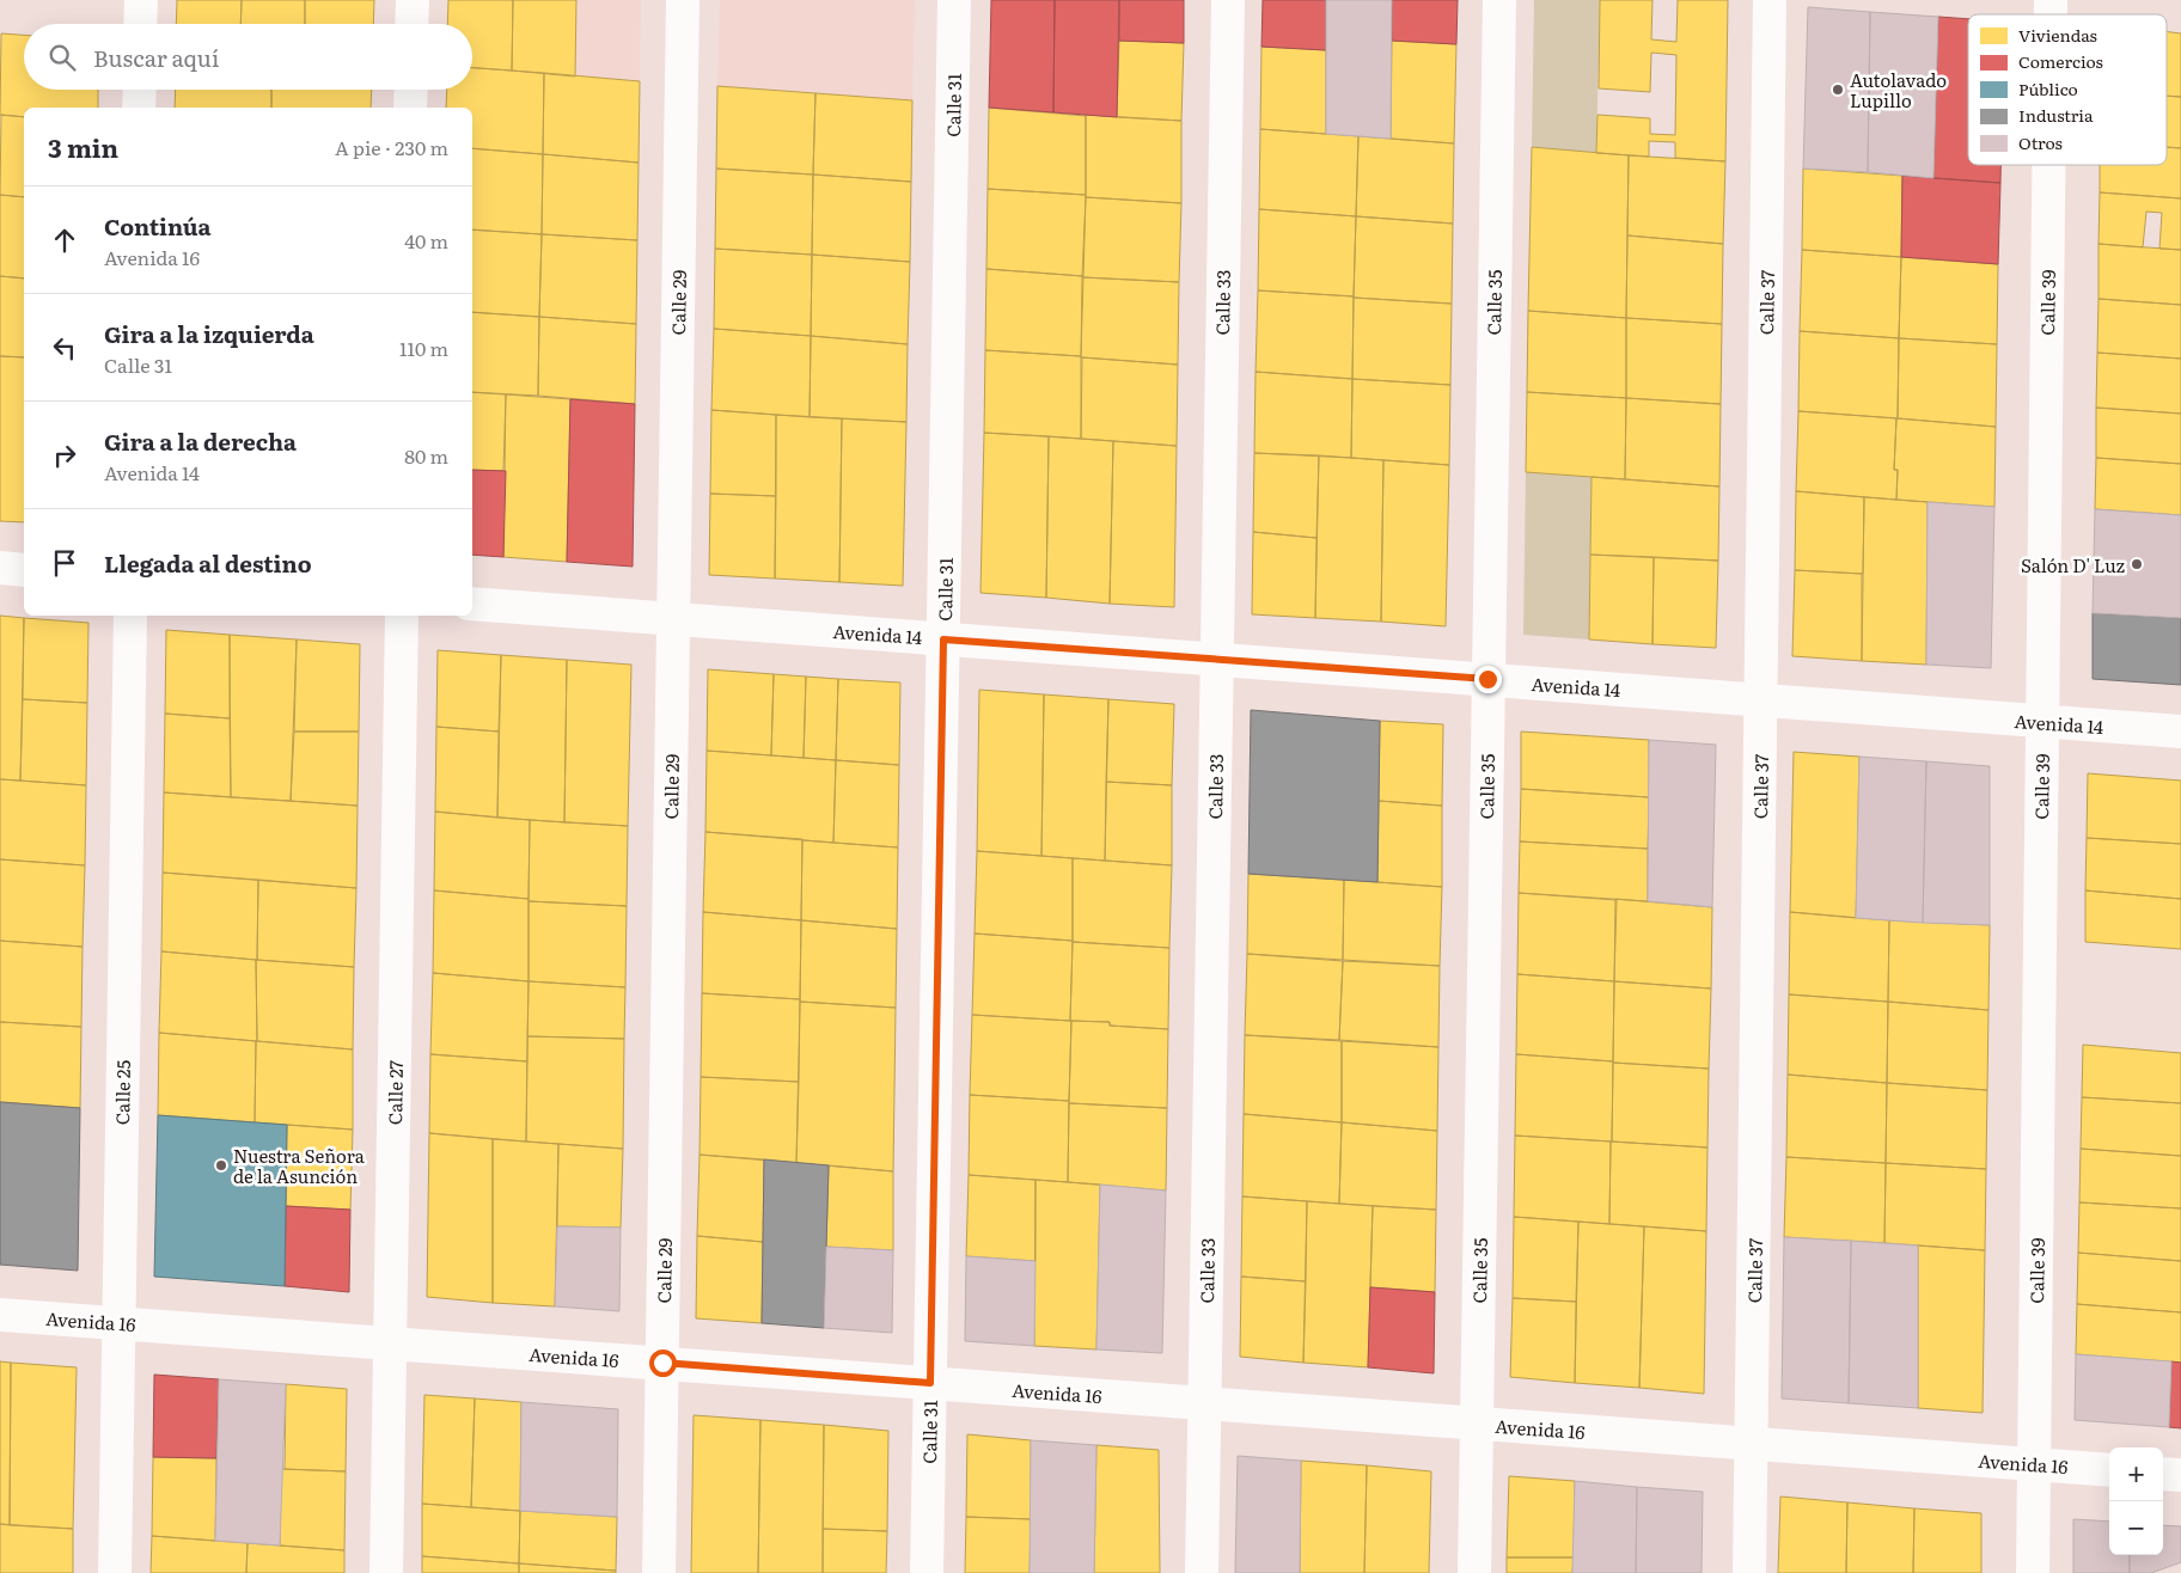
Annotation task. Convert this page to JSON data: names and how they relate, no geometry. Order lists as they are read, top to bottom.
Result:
{
  "streets": {
    "street": [
      "Calle 31",
      "Calle 29",
      "Calle 33",
      "Calle 35",
      "Calle 37",
      "Calle 39",
      "Avenida 14",
      "Calle 25",
      "Calle 27",
      "Avenida 16"
    ]
  },
  "crossings": [
    ["Calle 31", "Avenida 14"],
    ["Calle 31", "Avenida 16"],
    ["Calle 29", "Avenida 14"],
    ["Calle 29", "Avenida 16"],
    ["Calle 33", "Avenida 14"],
    ["Calle 33", "Avenida 16"],
    ["Calle 35", "Avenida 14"],
    ["Calle 35", "Avenida 16"],
    ["Calle 37", "Avenida 14"],
    ["Calle 37", "Avenida 16"],
    ["Calle 39", "Avenida 14"],
    ["Calle 39", "Avenida 16"],
    ["Calle 25", "Avenida 16"],
    ["Calle 27", "Avenida 16"]
  ],
  "places": ["Autolavado Lupillo", "Salón D' Luz", "Nuestra Señora de la Asunción"],
  "legend": [
    "Viviendas",
    "Comercios",
    "Público",
    "Industria",
    "Otros"
  ],
  "page": {
    "search": "Buscar aquí",
    "heading": ["3 min", "A pie · 230 m"],
    "list": [
      ["Continúa", "Avenida 16", "40 m"],
      ["Gira a la izquierda", "Calle 31", "110 m"],
      ["Gira a la derecha", "Avenida 14", "80 m"],
      "Llegada al destino"
    ],
    "map_buttons": ["+", "−"]
  }
}
